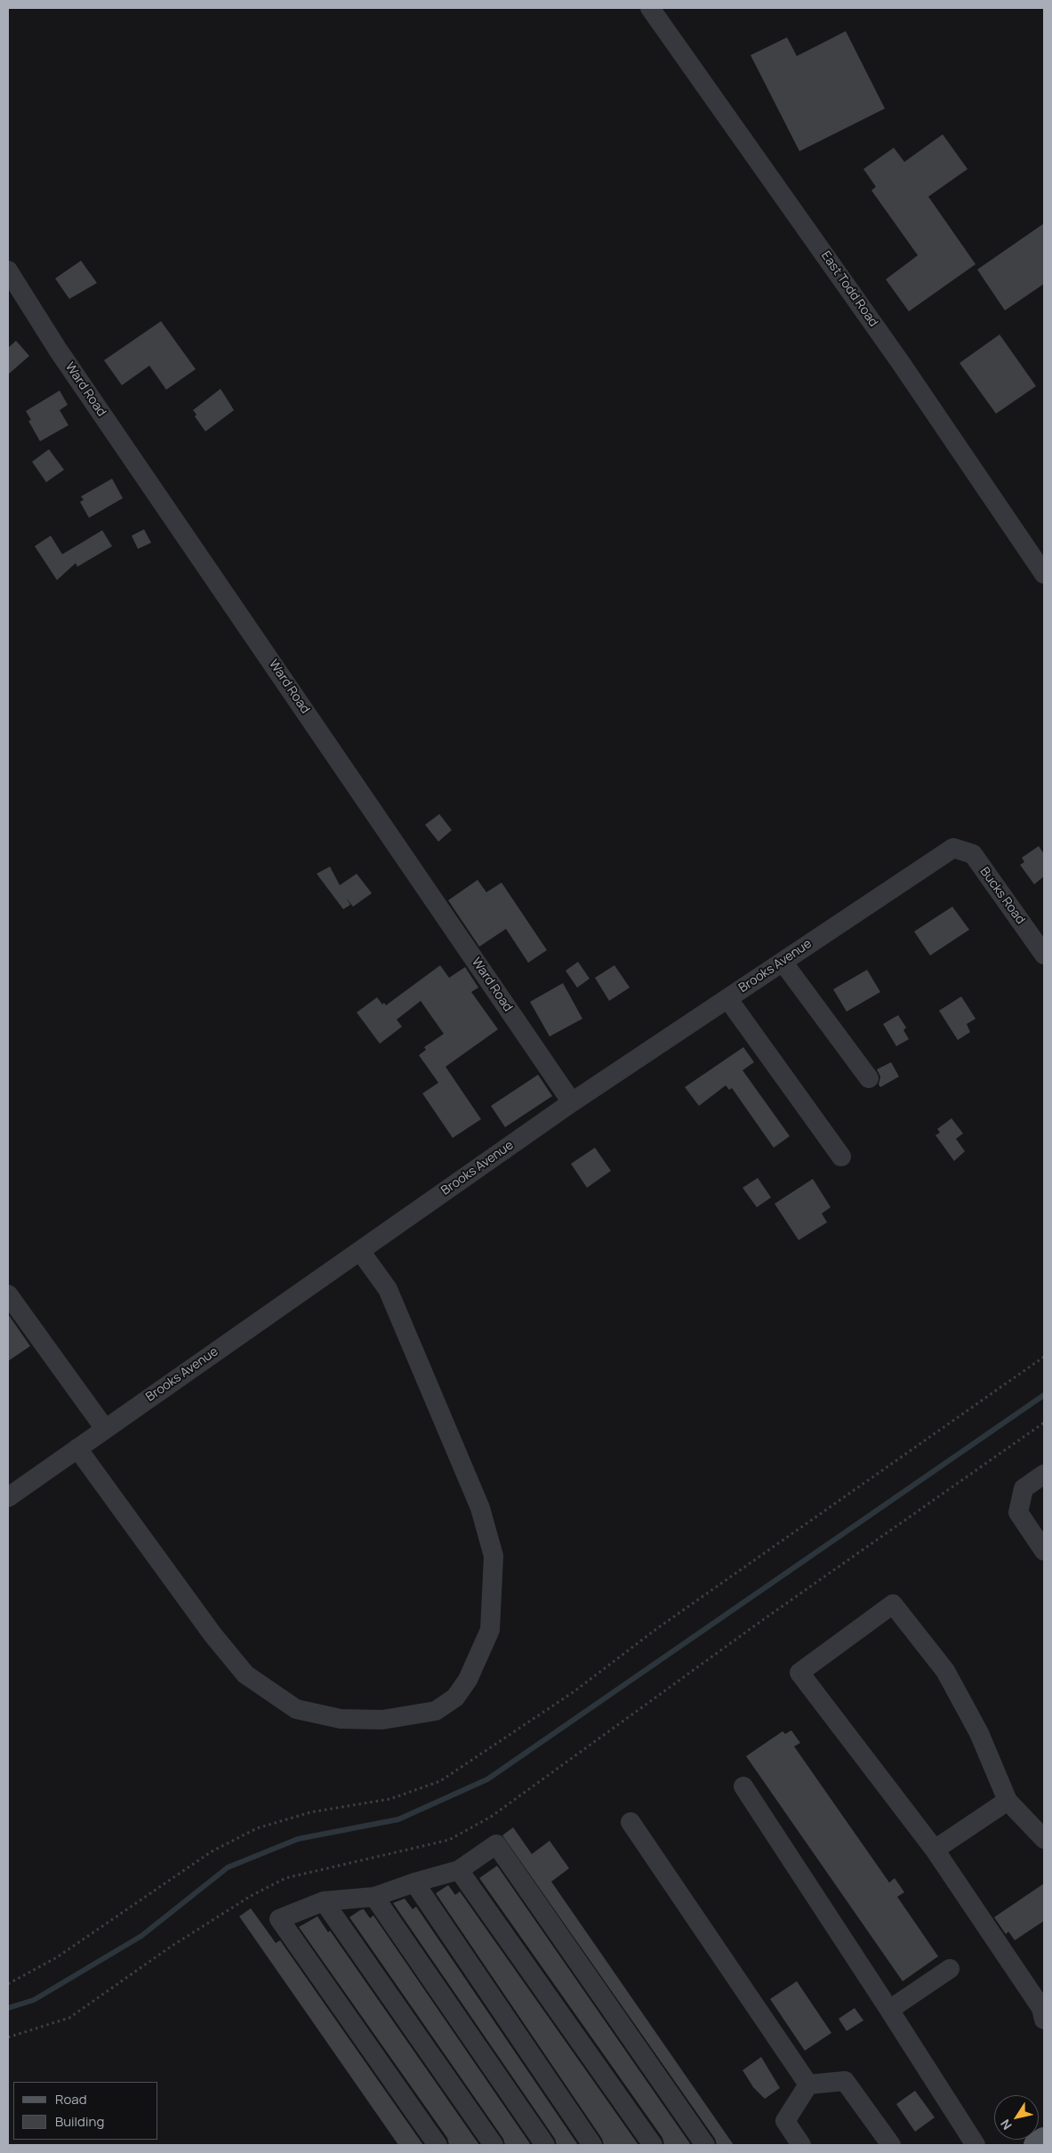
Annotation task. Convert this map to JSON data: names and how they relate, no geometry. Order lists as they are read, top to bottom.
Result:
{
  "streets": {
    "street": [
      "East Todd Road",
      "Ward Road",
      "Bucks Road",
      "Brooks Avenue"
    ]
  },
  "crossings": [
    ["Ward Road", "Brooks Avenue"],
    ["Bucks Road", "Brooks Avenue"]
  ],
  "legend": ["Road", "Building"],
  "north": "bottom left"
}
